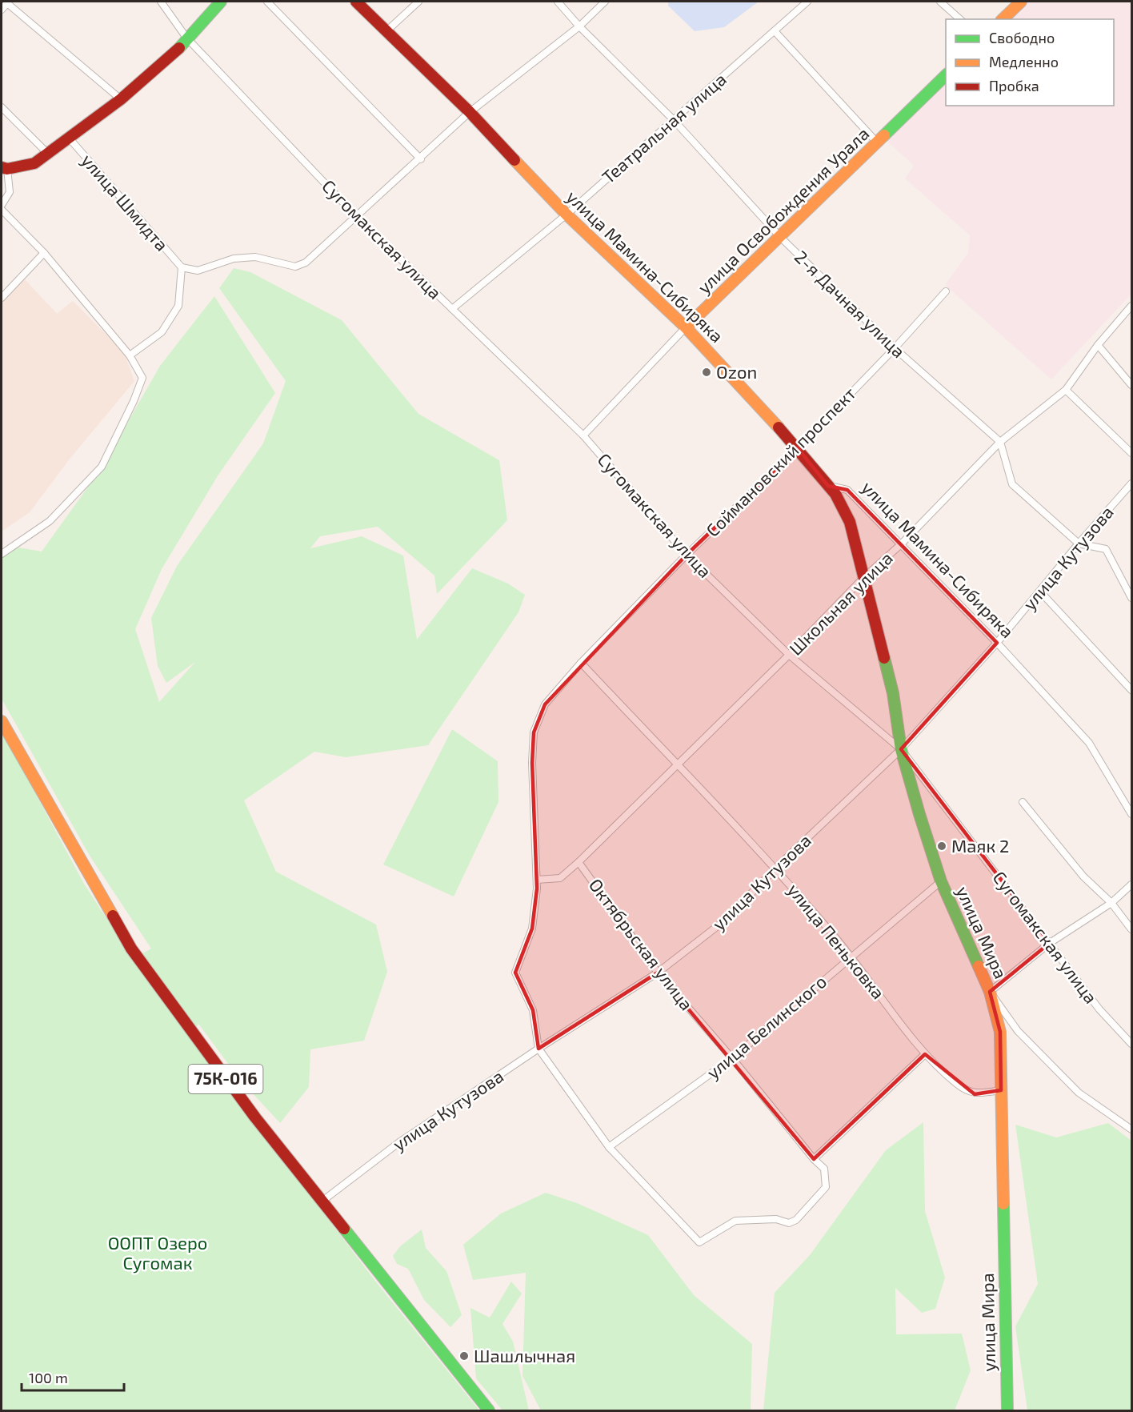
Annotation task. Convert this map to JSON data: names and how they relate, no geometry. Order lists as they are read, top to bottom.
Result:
{
  "streets": {
    "main road": [
      "улица Освобождения Урала",
      "улица Мамина-Сибиряка",
      "улица Мира",
      "75К-016"
    ],
    "street": [
      "Театральная улица",
      "улица Шмидта",
      "Сугомакская улица",
      "2-я Дачная улица",
      "Соймановский проспект",
      "улица Кутузова",
      "Школьная улица",
      "улица Пеньковка",
      "Октябрьская улица",
      "улица Белинского"
    ]
  },
  "crossings": [
    ["Театральная улица", "Сугомакская улица"],
    ["Театральная улица", "улица Мамина-Сибиряка"],
    ["Театральная улица", "2-я Дачная улица"],
    ["улица Освобождения Урала", "Сугомакская улица"],
    ["улица Освобождения Урала", "улица Мамина-Сибиряка"],
    ["улица Освобождения Урала", "2-я Дачная улица"],
    ["Сугомакская улица", "Соймановский проспект"],
    ["Сугомакская улица", "улица Кутузова"],
    ["Сугомакская улица", "Школьная улица"],
    ["Сугомакская улица", "улица Мира"],
    ["улица Мамина-Сибиряка", "Соймановский проспект"],
    ["улица Мамина-Сибиряка", "улица Кутузова"],
    ["улица Мамина-Сибиряка", "Школьная улица"],
    ["улица Мамина-Сибиряка", "улица Мира"],
    ["2-я Дачная улица", "Соймановский проспект"],
    ["2-я Дачная улица", "Школьная улица"],
    ["Соймановский проспект", "улица Кутузова"],
    ["Соймановский проспект", "Школьная улица"],
    ["Соймановский проспект", "улица Пеньковка"],
    ["улица Кутузова", "улица Мира"],
    ["улица Кутузова", "улица Пеньковка"],
    ["улица Кутузова", "Октябрьская улица"],
    ["улица Кутузова", "75К-016"],
    ["Школьная улица", "улица Мира"],
    ["Школьная улица", "улица Пеньковка"],
    ["Школьная улица", "Октябрьская улица"],
    ["улица Мира", "улица Пеньковка"],
    ["улица Мира", "улица Белинского"],
    ["улица Пеньковка", "улица Белинского"],
    ["Октябрьская улица", "улица Белинского"]
  ],
  "parks": ["ООПТ Озеро Сугомак"],
  "places": ["Ozon", "Маяк 2", "Шашлычная"],
  "legend": ["Свободно", "Медленно", "Пробка"],
  "scale_bar": "100 m"
}
